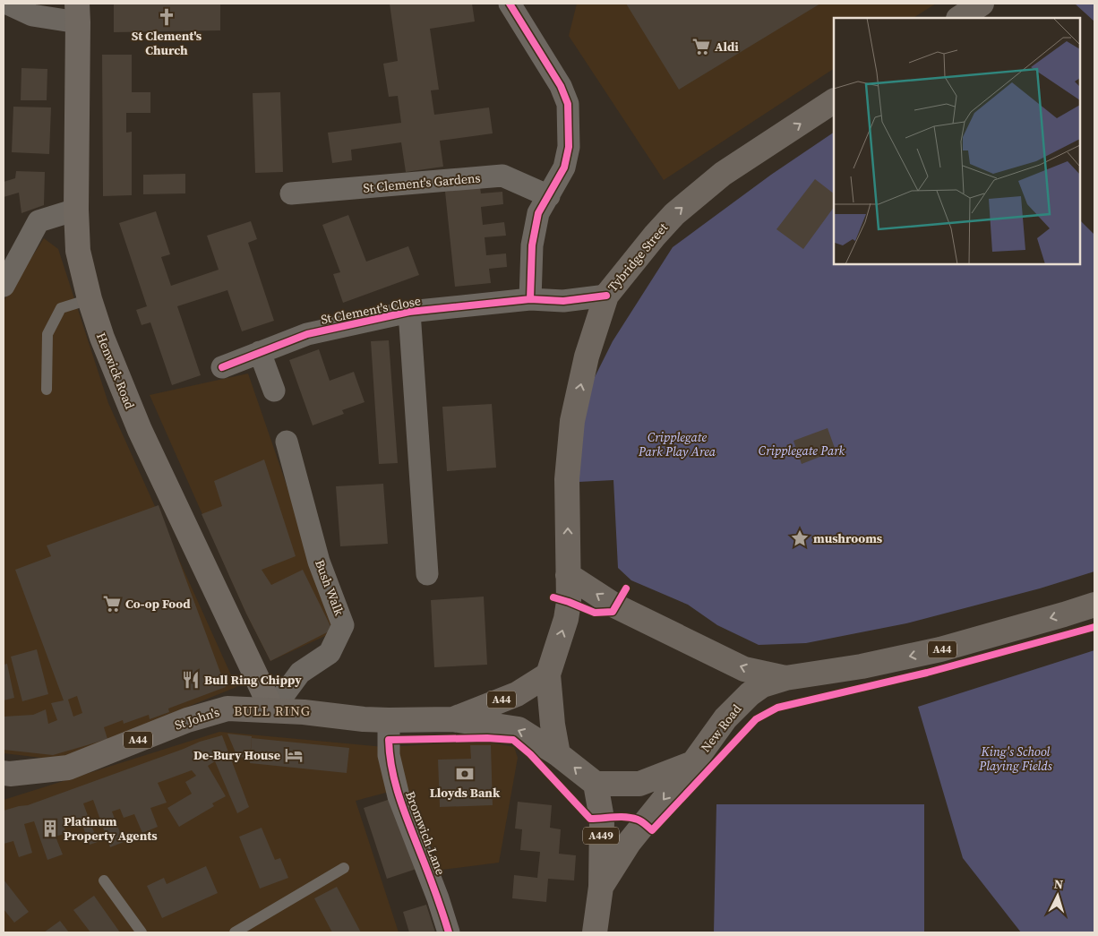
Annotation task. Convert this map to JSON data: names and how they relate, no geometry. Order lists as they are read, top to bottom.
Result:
{
  "streets": {
    "main road": [
      "Tybridge Street",
      "Henwick Road",
      "A44",
      "St John's",
      "New Road",
      "A449"
    ],
    "street": [
      "St Clement's Gardens",
      "St Clement's Close",
      "Bush Walk",
      "Bromwich Lane"
    ]
  },
  "crossings": [
    ["Tybridge Street", "St Clement's Close"],
    ["Tybridge Street", "A44"],
    ["Henwick Road", "Bush Walk"],
    ["Henwick Road", "St John's"],
    ["Bush Walk", "St John's"],
    ["A44", "St John's"],
    ["A44", "New Road"],
    ["A44", "A449"],
    ["St John's", "Bromwich Lane"],
    ["New Road", "A449"]
  ],
  "one_way": ["Tybridge Street", "New Road"],
  "districts": ["BULL RING"],
  "parks": ["Cripplegate Park Play Area", "Cripplegate Park", "King's School Playing Fields"],
  "places": {
    "church": ["St Clement's Church"],
    "supermarket": ["Aldi", "Co-op Food"],
    "place": ["mushrooms"],
    "restaurant": ["Bull Ring Chippy"],
    "hotel": ["De-Bury House"],
    "bank": ["Lloyds Bank"],
    "building": ["Platinum Property Agents"]
  },
  "north": "top"
}
